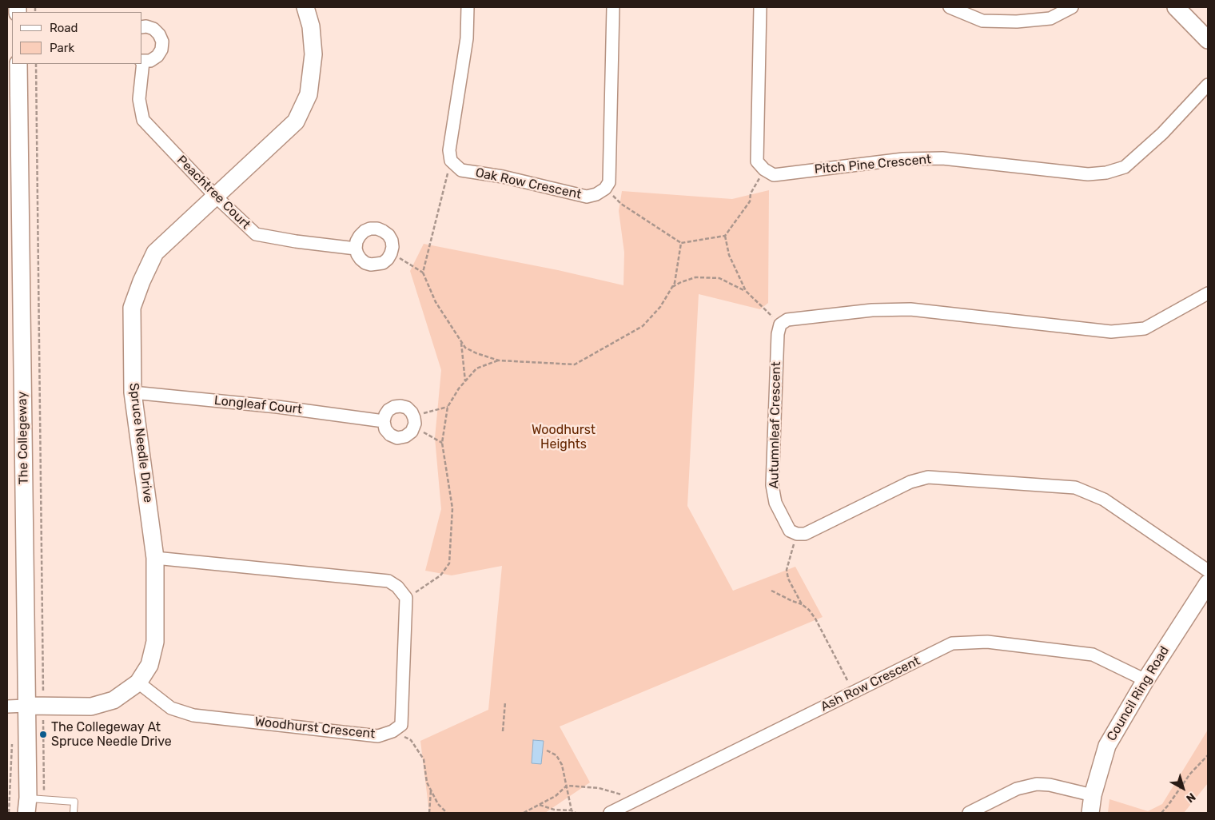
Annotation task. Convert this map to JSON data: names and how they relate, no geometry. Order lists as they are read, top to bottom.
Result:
{
  "streets": {
    "street": [
      "Pitch Pine Crescent",
      "Oak Row Crescent",
      "Peachtree Court",
      "Longleaf Court",
      "Autumnleaf Crescent",
      "The Collegeway",
      "Spruce Needle Drive",
      "Ash Row Crescent",
      "Council Ring Road",
      "Woodhurst Crescent"
    ]
  },
  "crossings": [
    ["Peachtree Court", "Spruce Needle Drive"],
    ["Longleaf Court", "Spruce Needle Drive"],
    ["The Collegeway", "Spruce Needle Drive"],
    ["Spruce Needle Drive", "Woodhurst Crescent"],
    ["Ash Row Crescent", "Council Ring Road"]
  ],
  "parks": ["Woodhurst Heights"],
  "places": ["The Collegeway At Spruce Needle Drive"],
  "legend": ["Road", "Park"],
  "north": "bottom right"
}
